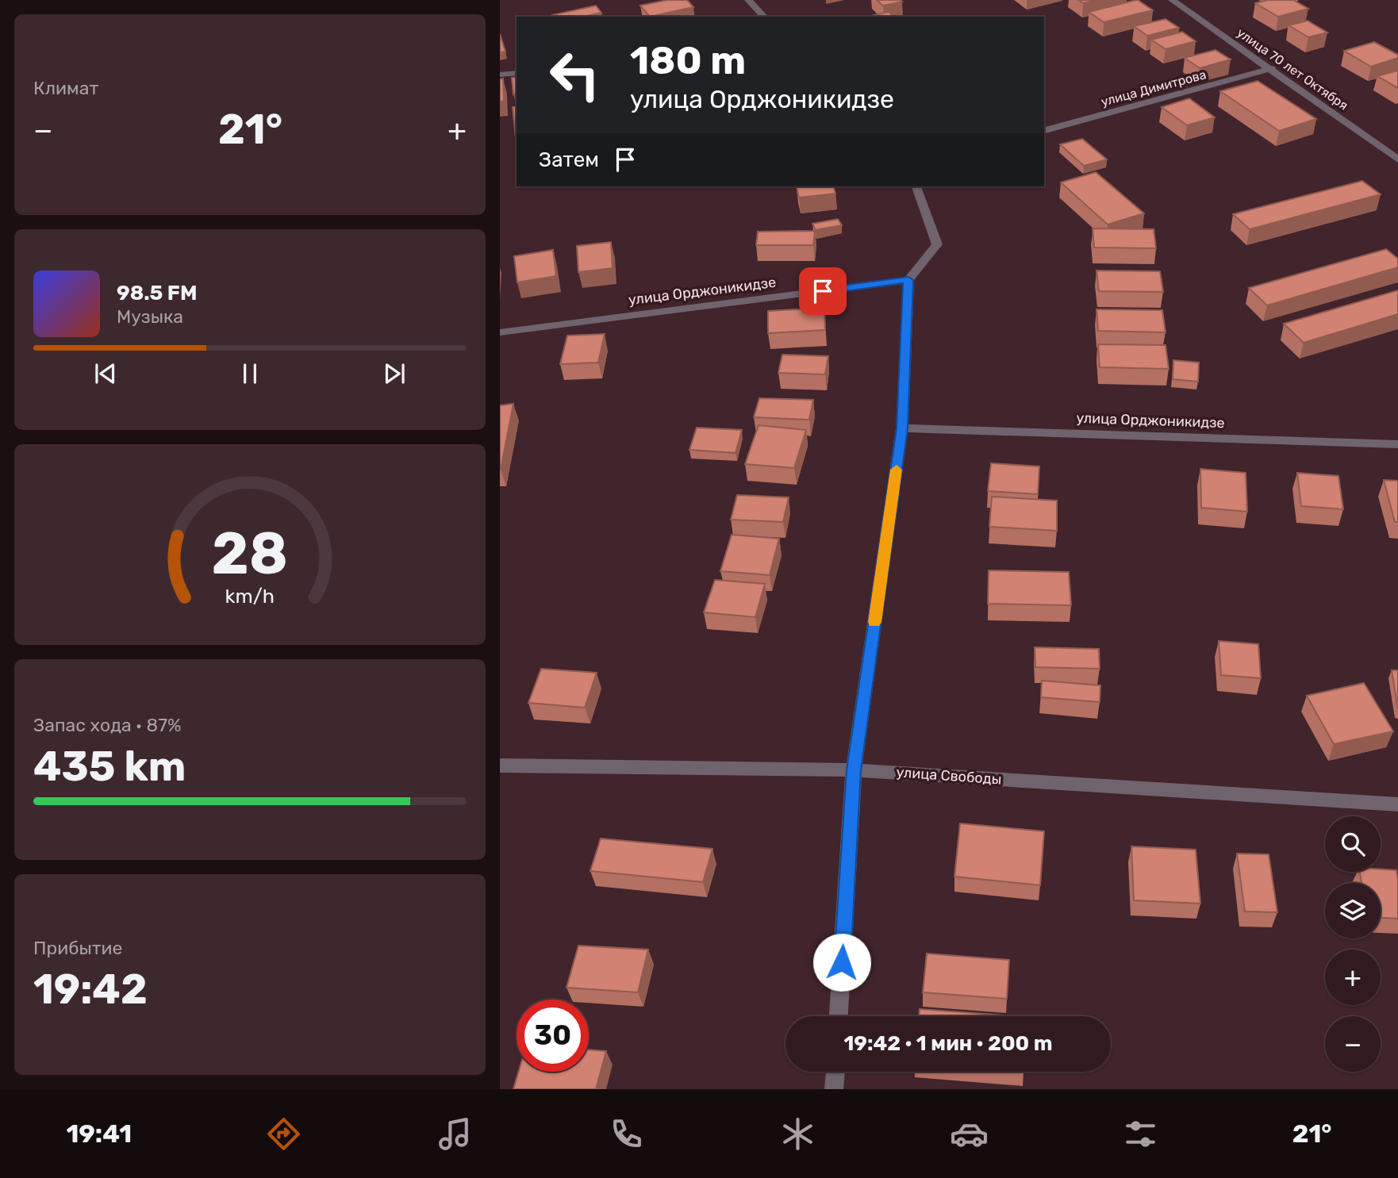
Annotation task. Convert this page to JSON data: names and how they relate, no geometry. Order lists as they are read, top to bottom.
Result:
{
  "streets": {
    "street": [
      "улица 70 лет Октября",
      "улица Димитрова",
      "улица Орджоникидзе",
      "улица Свободы"
    ]
  },
  "crossings": [
    ["улица 70 лет Октября", "улица Димитрова"]
  ],
  "page": {
    "tile": [
      "Климат",
      ["Запас хода · 87%", "435 km"],
      ["Прибытие", "19:42"]
    ],
    "turn": ["180 m", "улица Орджоникидзе"],
    "heat": ["−", "21°", "+"],
    "then": "Затем",
    "song": ["98.5 FM", "Музыка"],
    "map_buttons": ["+", "−"],
    "limit": "30",
    "trip": "19:42 · 1 мин · 200 m",
    "tabs": ["19:41", "21°"],
    "gauge": ["28", "km/h"]
  }
}
